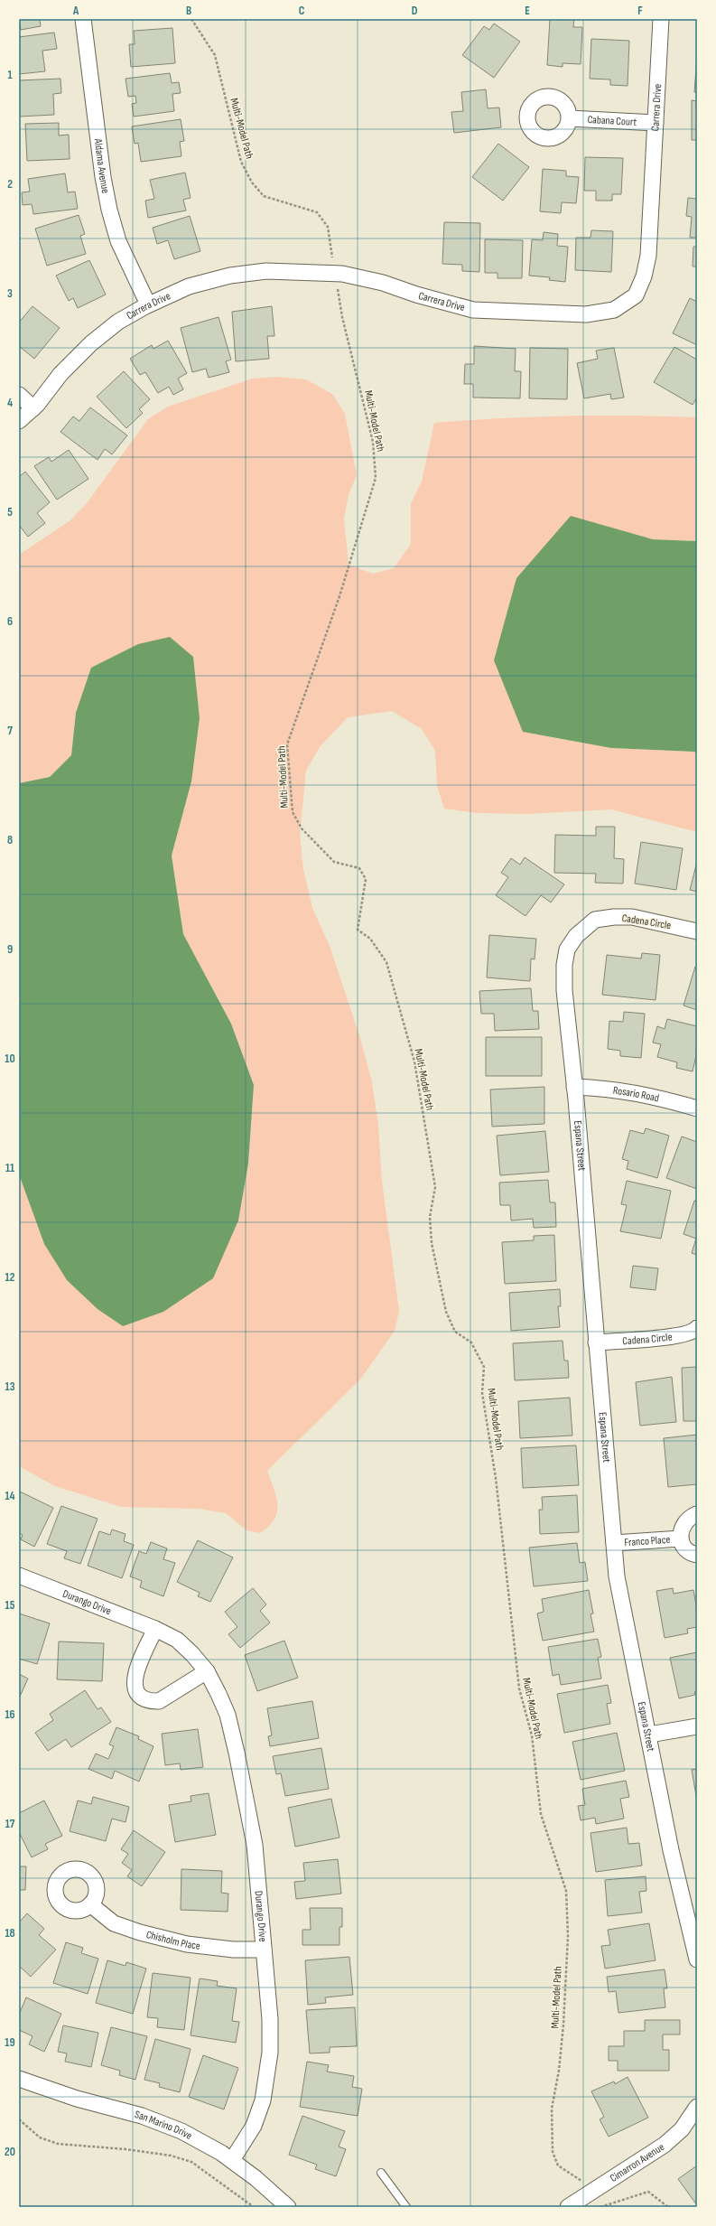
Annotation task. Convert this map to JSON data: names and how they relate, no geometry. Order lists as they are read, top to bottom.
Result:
{
  "streets": {
    "street": [
      "Carrera Drive",
      "Cabana Court",
      "Aldama Avenue",
      "Cadena Circle",
      "Rosario Road",
      "Espana Street",
      "Franco Place",
      "Durango Drive",
      "Chisholm Place",
      "San Marino Drive",
      "Cimarron Avenue"
    ],
    "path": ["Multi-Model Path"]
  },
  "crossings": [
    ["Carrera Drive", "Cabana Court"],
    ["Carrera Drive", "Multi-Model Path"],
    ["Carrera Drive", "Aldama Avenue"],
    ["Multi-Model Path", "Cimarron Avenue"],
    ["Cadena Circle", "Espana Street"],
    ["Rosario Road", "Espana Street"],
    ["Espana Street", "Franco Place"],
    ["Durango Drive", "Chisholm Place"],
    ["Durango Drive", "San Marino Drive"]
  ],
  "grid": {
    "columns": [
      "A",
      "B",
      "C",
      "D",
      "E",
      "F"
    ],
    "rows": [
      "1",
      "2",
      "3",
      "4",
      "5",
      "6",
      "7",
      "8",
      "9",
      "10",
      "11",
      "12",
      "13",
      "14",
      "15",
      "16",
      "17",
      "18",
      "19",
      "20"
    ]
  }
}
